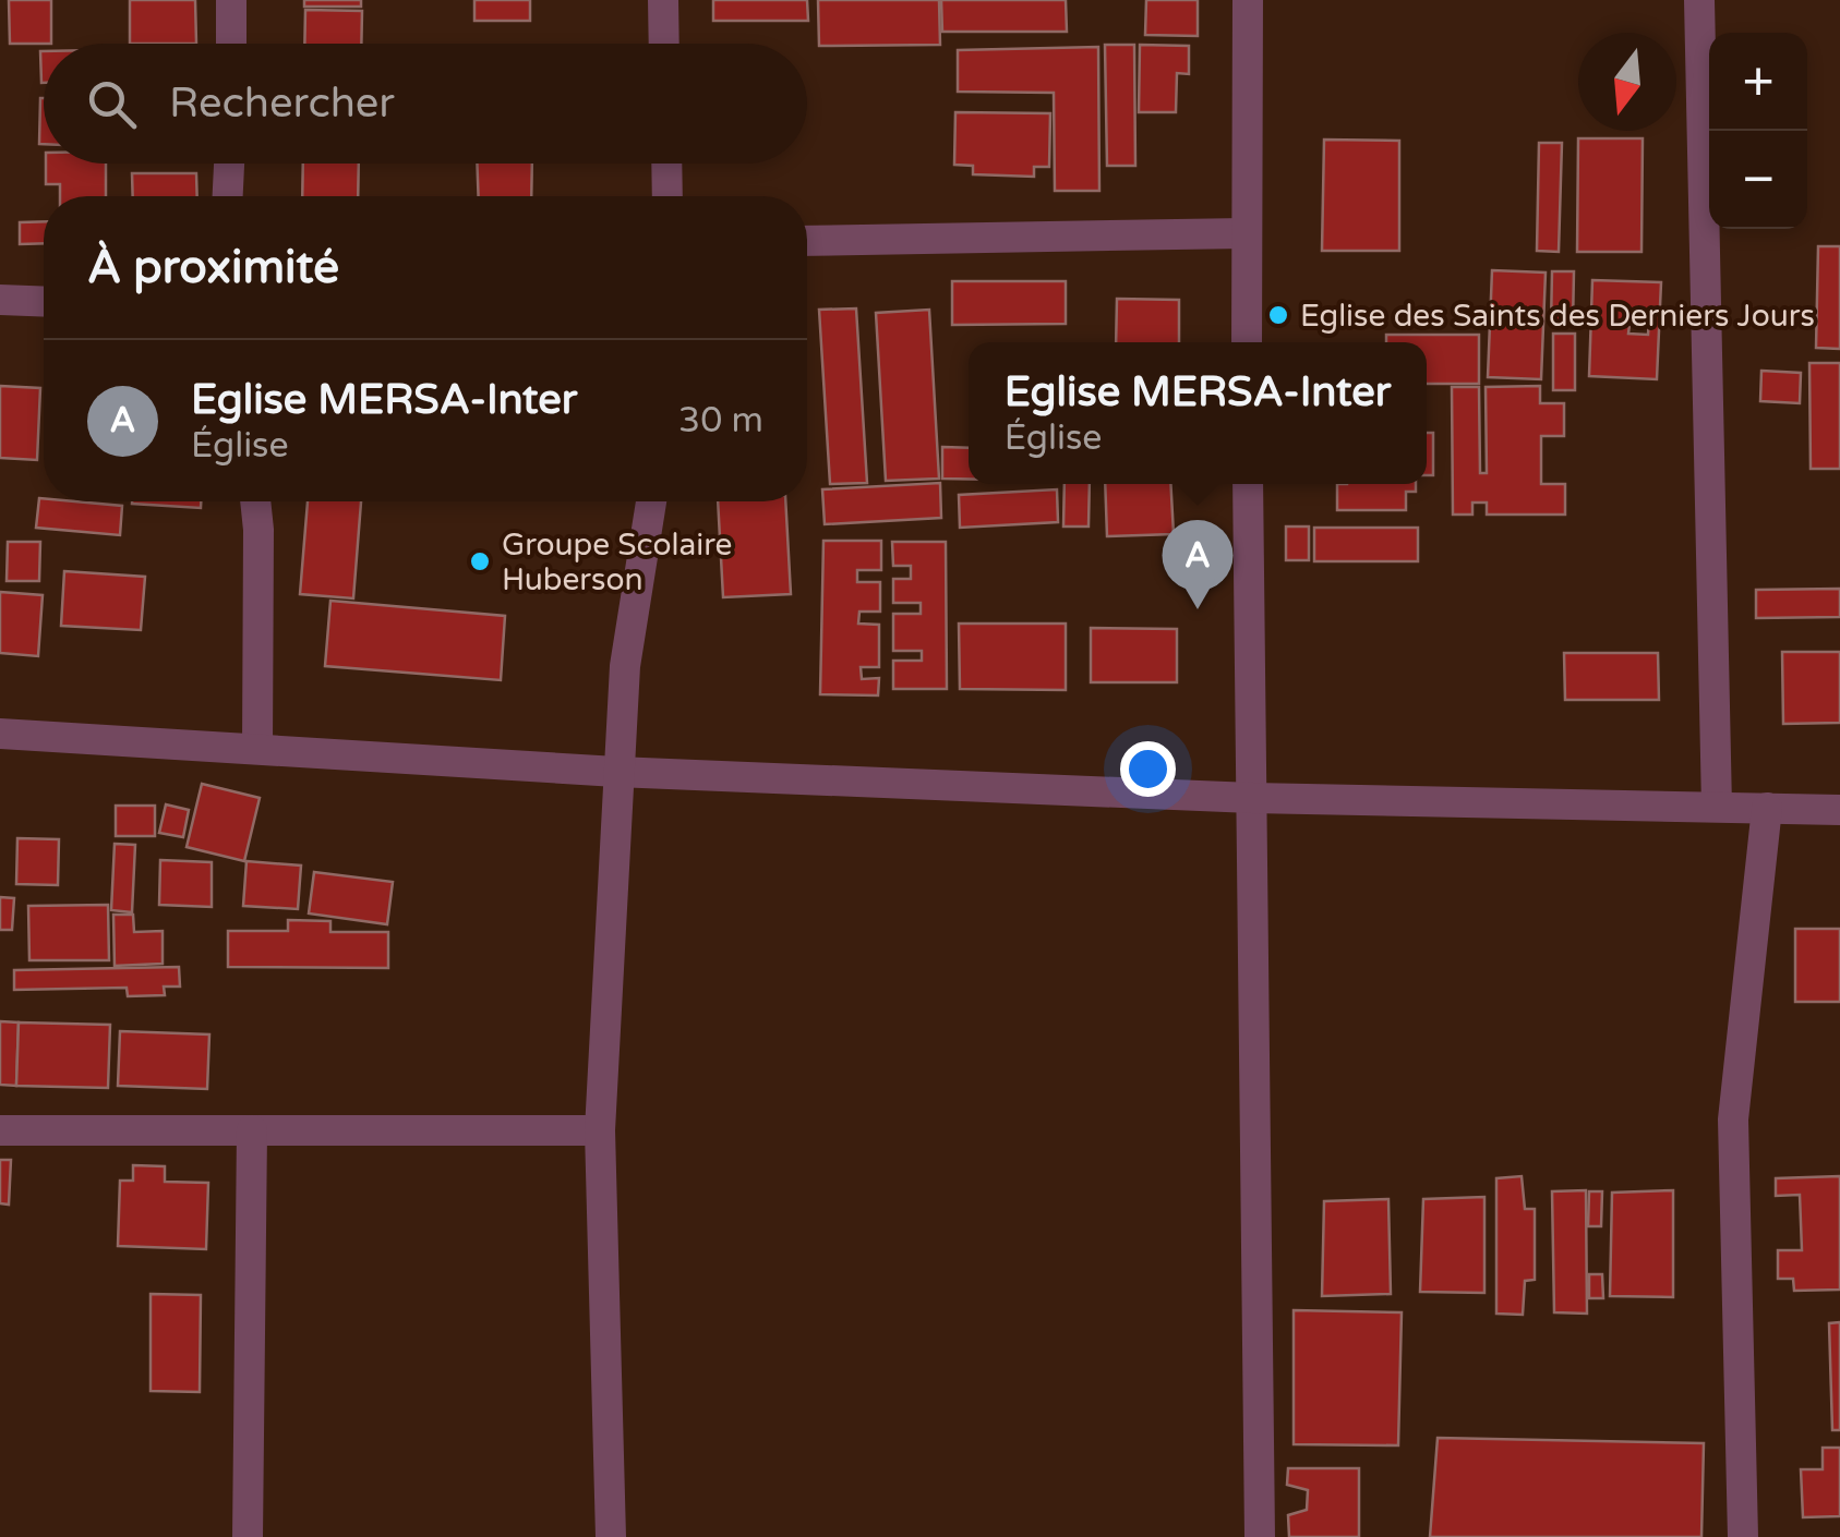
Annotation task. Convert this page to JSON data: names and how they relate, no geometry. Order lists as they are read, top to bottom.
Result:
{
  "places": ["Eglise des Saints des Derniers Jours", "Groupe Scolaire Huberson"],
  "north": "bottom",
  "page": {
    "map_buttons": ["+", "−"],
    "search": "Rechercher",
    "heading": "À proximité",
    "list": [
      {
        "mark": "A",
        "name": "Eglise MERSA-Inter",
        "note": "Église",
        "value": "30 m"
      }
    ],
    "popup": ["Eglise MERSA-Inter", "Église"],
    "pins": "A"
  }
}
